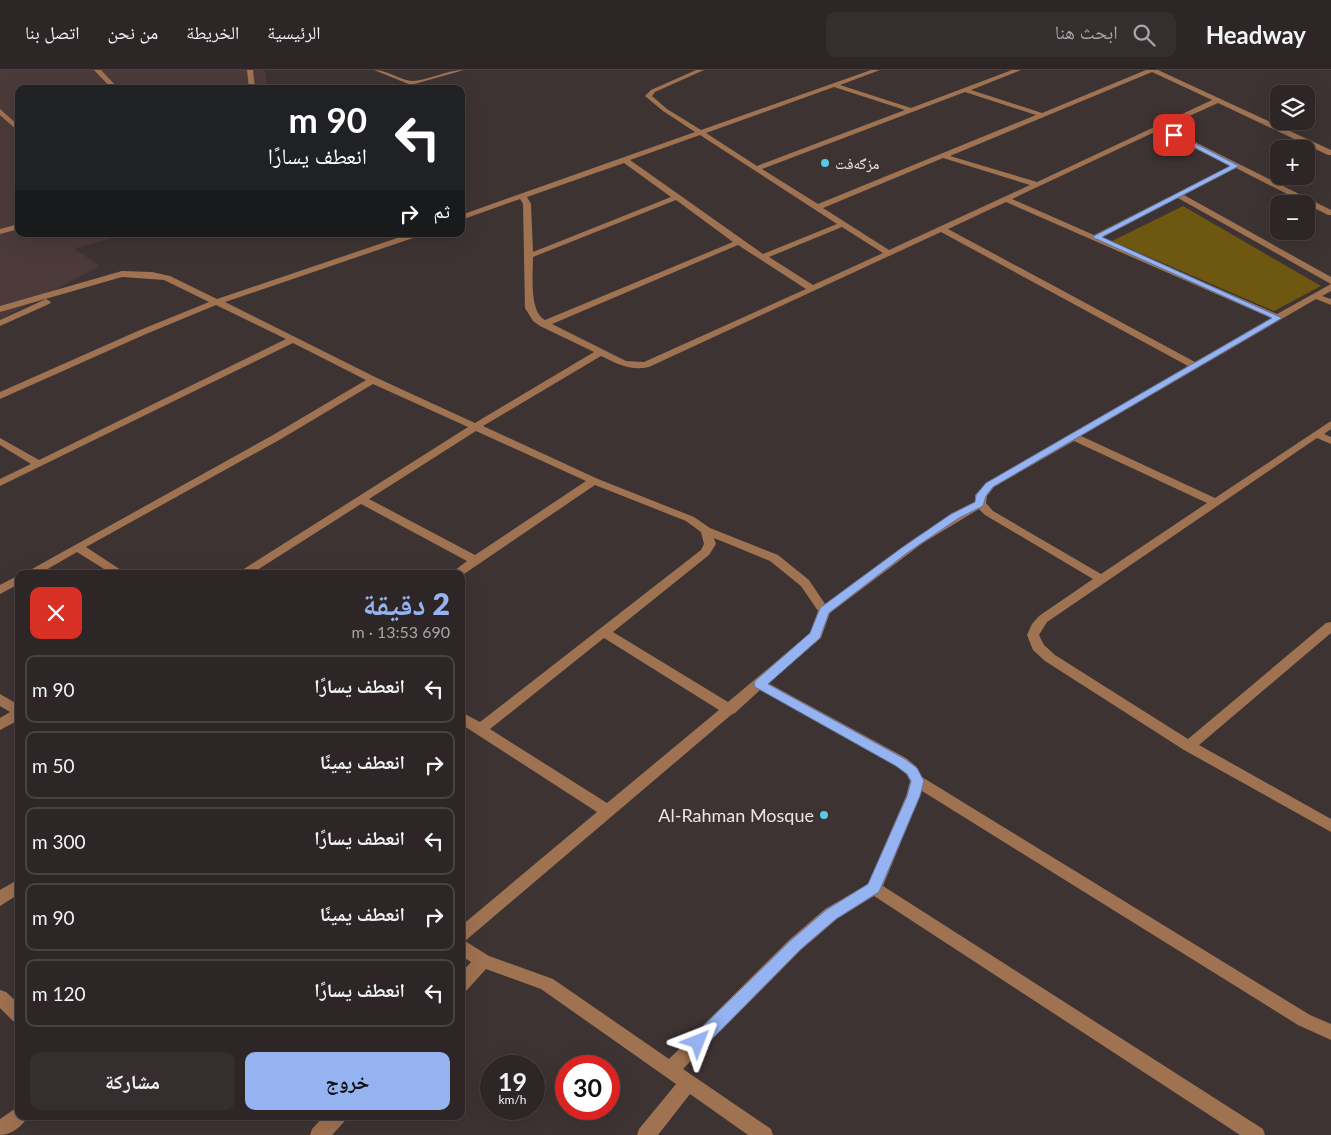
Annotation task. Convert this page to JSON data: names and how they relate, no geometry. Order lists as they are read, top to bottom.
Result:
{
  "places": ["مزگەفت", "Al-Rahman Mosque"],
  "page": {
    "header": "Headway",
    "search": "ابحث هنا",
    "nav": [
      "الرئيسية",
      "الخريطة",
      "من نحن",
      "اتصل بنا"
    ],
    "map_buttons": ["+", "−"],
    "turn": ["90 m", "انعطف يسارًا"],
    "then": "ثم",
    "heading": ["2 دقيقة", "690 m · 13:53"],
    "list": [
      {
        "name": "انعطف يسارًا",
        "value": "90 m"
      },
      {
        "name": "انعطف يمينًا",
        "value": "50 m"
      },
      {
        "name": "انعطف يسارًا",
        "value": "300 m"
      },
      {
        "name": "انعطف يمينًا",
        "value": "90 m"
      },
      {
        "name": "انعطف يسارًا",
        "value": "120 m"
      }
    ],
    "buttons": ["خروج", "مشاركة"],
    "speed": "19 km/h",
    "limit": "30"
  }
}
